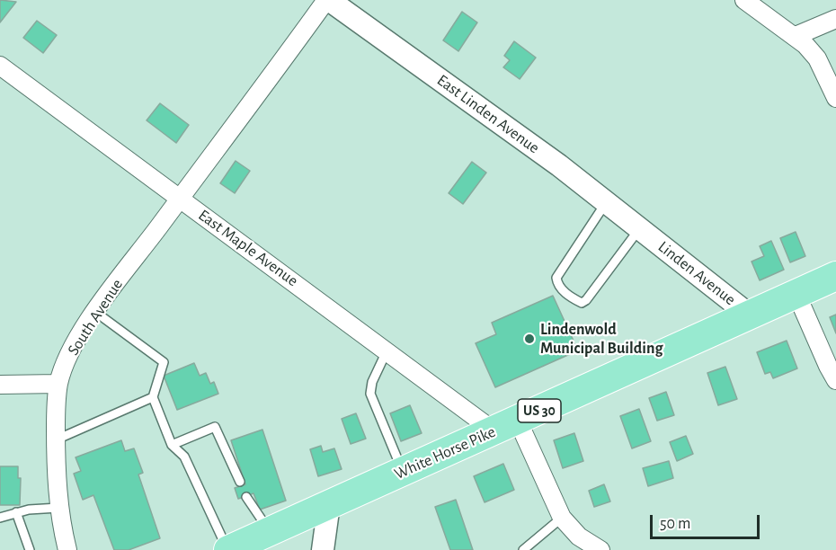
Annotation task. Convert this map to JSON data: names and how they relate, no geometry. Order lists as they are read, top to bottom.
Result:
{
  "streets": {
    "highway": ["US 30", "White Horse Pike"],
    "street": [
      "East Linden Avenue",
      "East Maple Avenue",
      "Linden Avenue",
      "South Avenue"
    ]
  },
  "crossings": [
    ["East Linden Avenue", "Linden Avenue"],
    ["East Linden Avenue", "South Avenue"],
    ["East Maple Avenue", "South Avenue"],
    ["East Maple Avenue", "White Horse Pike"],
    ["Linden Avenue", "US 30"],
    ["Linden Avenue", "White Horse Pike"],
    ["US 30", "White Horse Pike"]
  ],
  "places": ["Lindenwold Municipal Building"],
  "scale_bar": "50 m"
}
